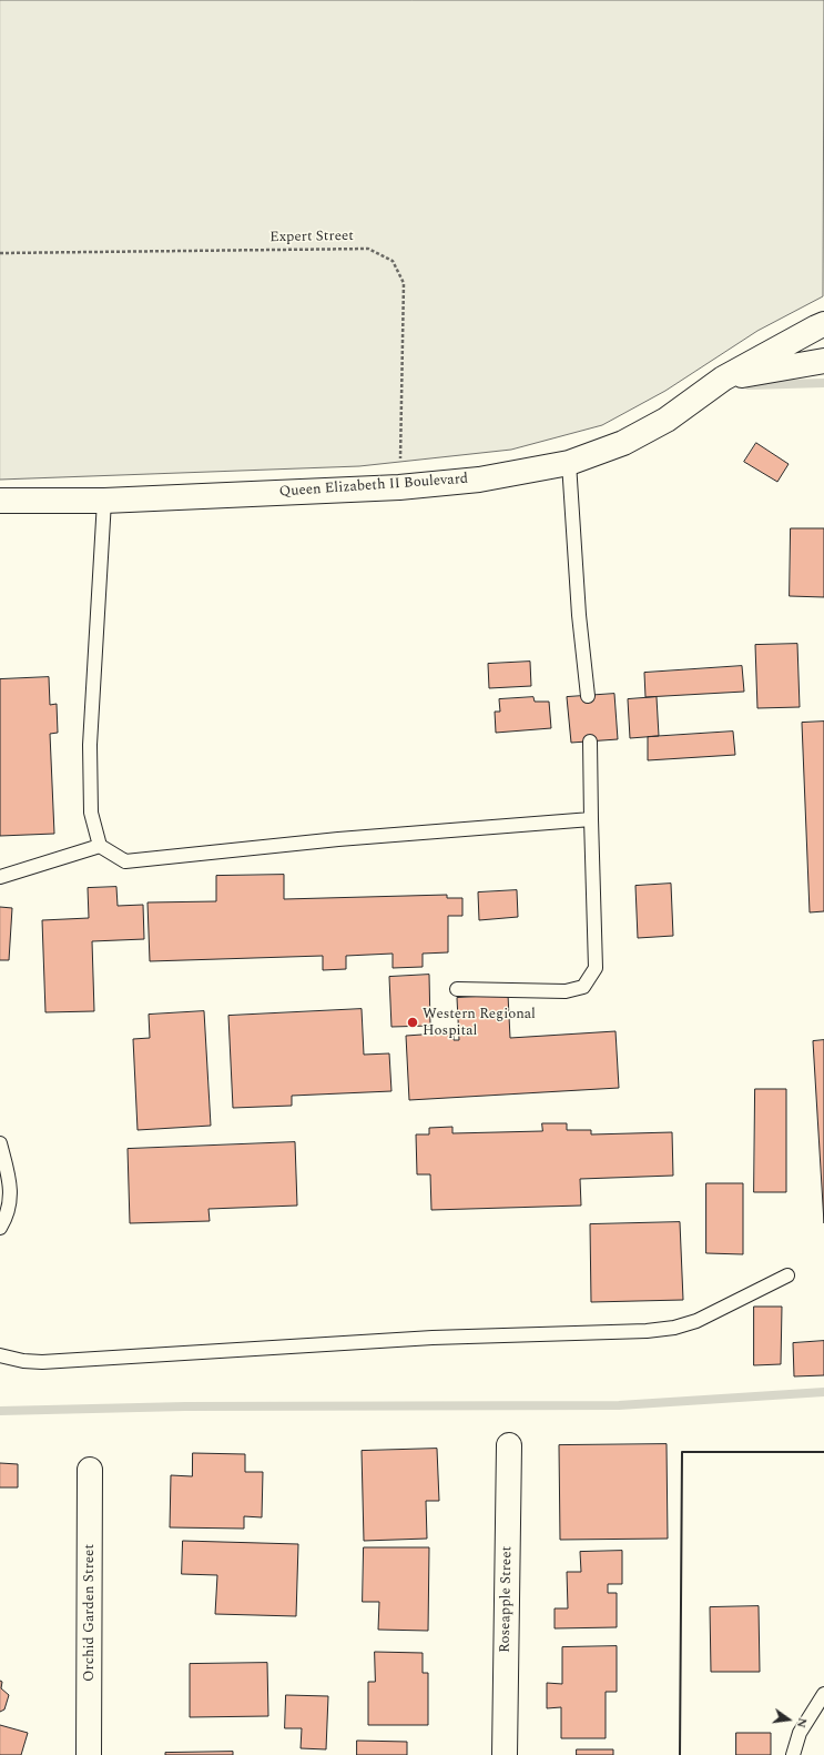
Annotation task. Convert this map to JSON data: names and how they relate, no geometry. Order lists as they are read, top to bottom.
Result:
{
  "streets": {
    "street": ["Queen Elizabeth II Boulevard", "Roseapple Street", "Orchid Garden Street"],
    "path": ["Expert Street"]
  },
  "crossings": [
    ["Expert Street", "Queen Elizabeth II Boulevard"]
  ],
  "places": ["Western Regional Hospital"],
  "north": "right"
}
